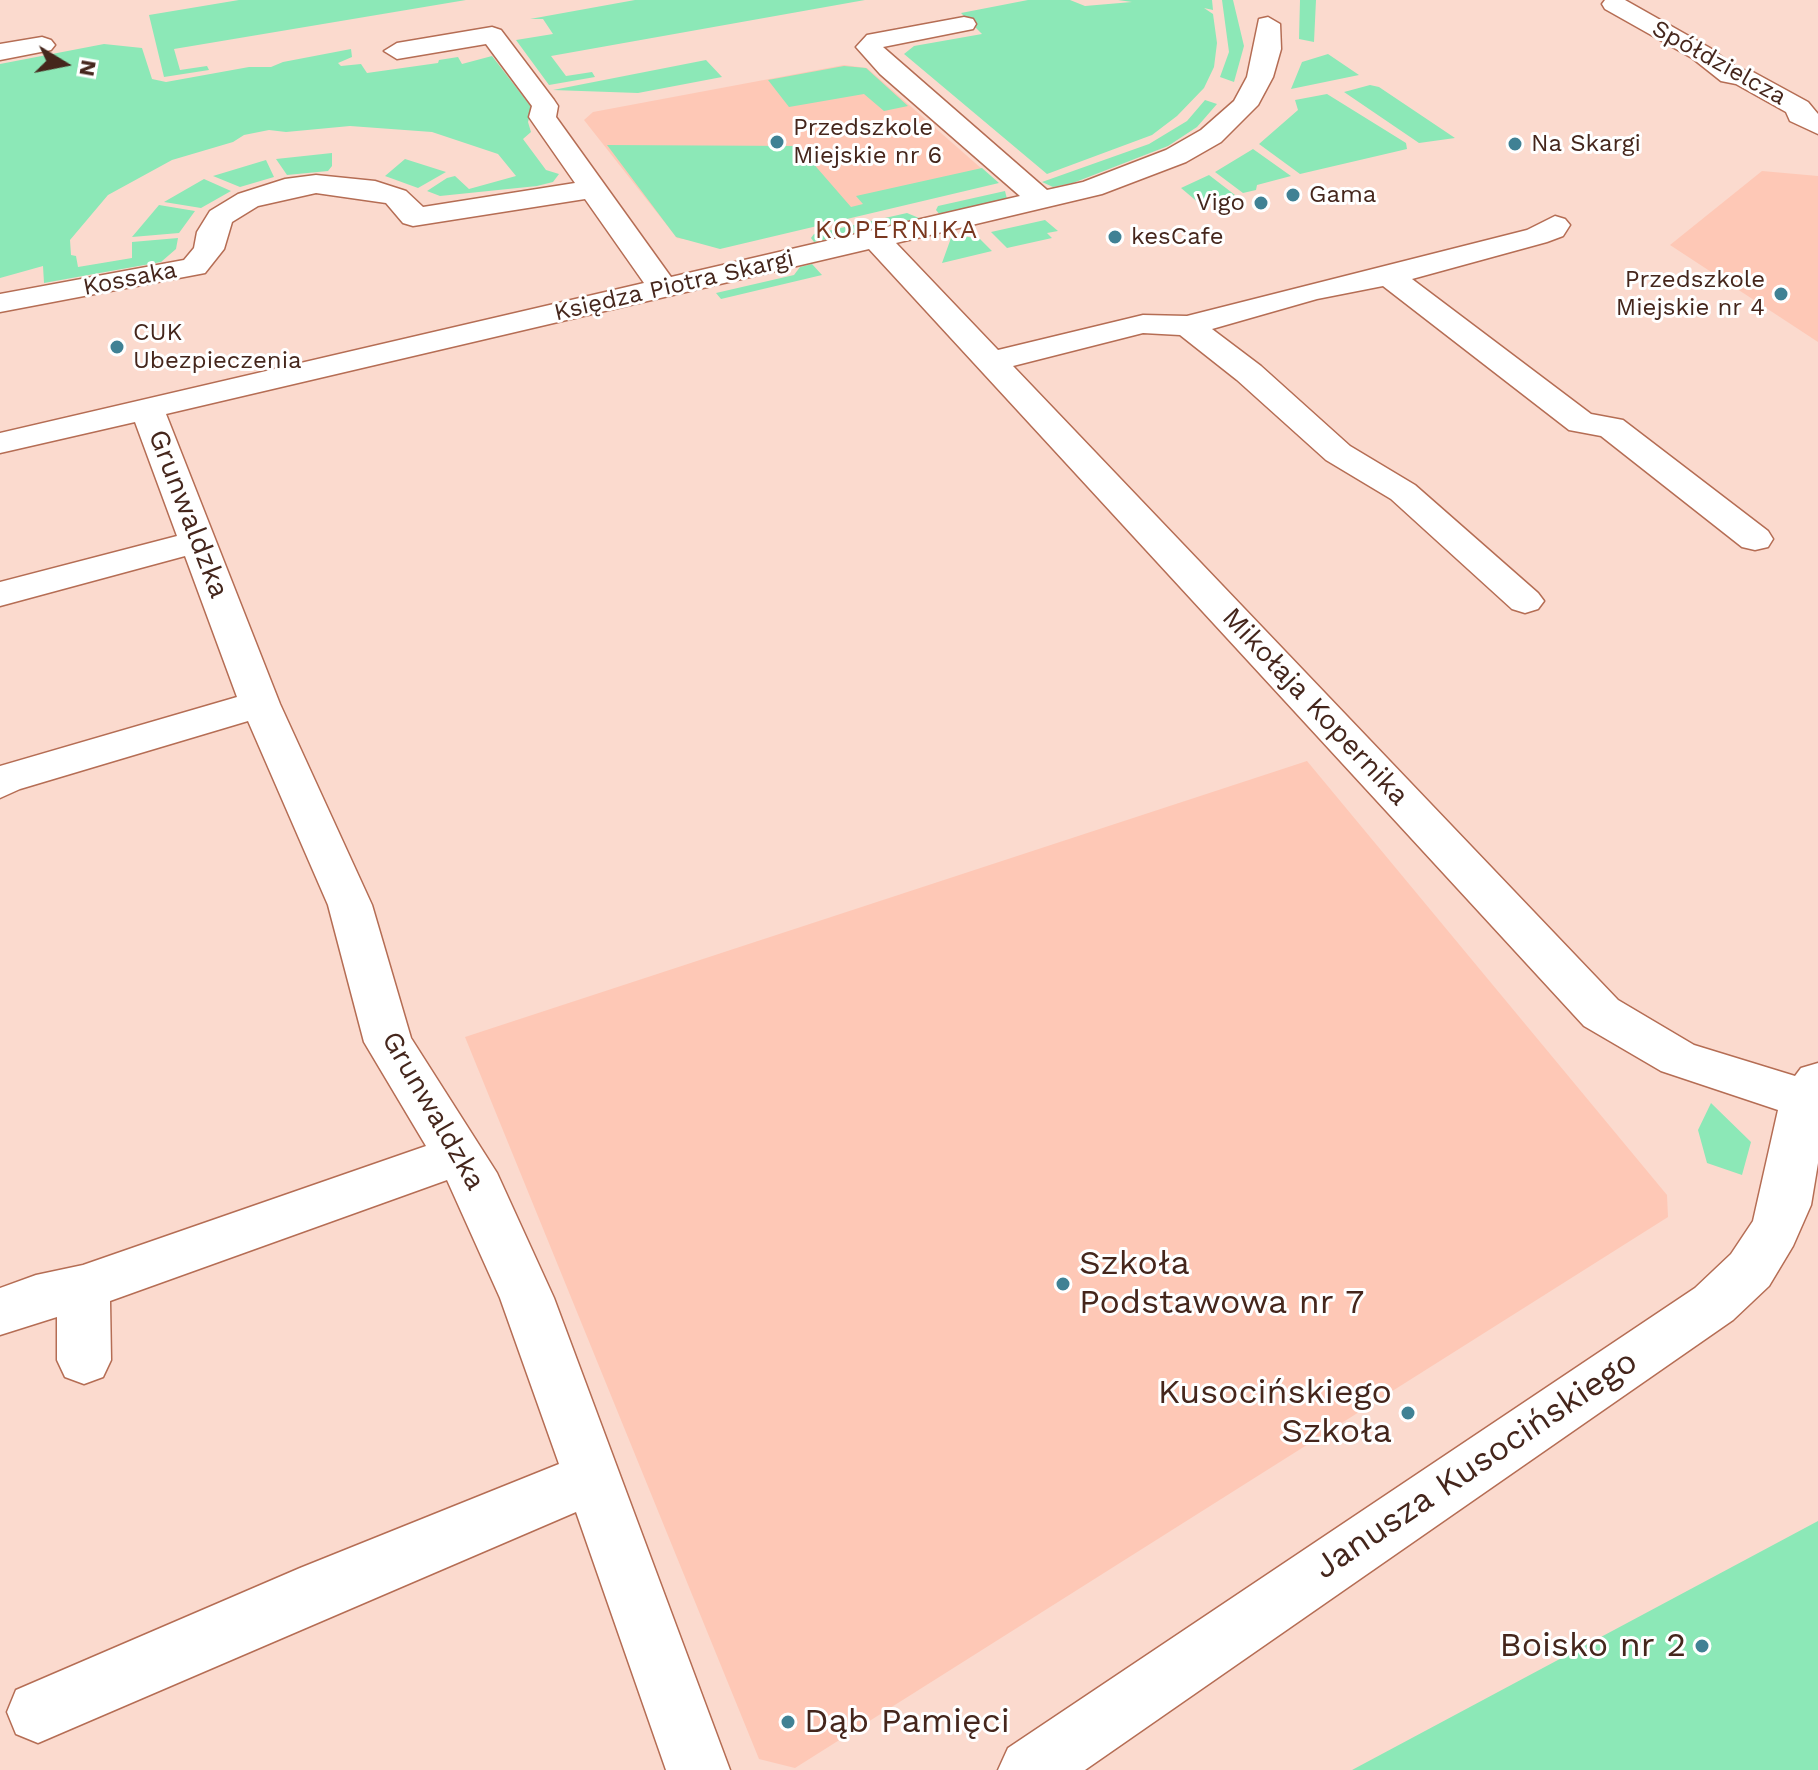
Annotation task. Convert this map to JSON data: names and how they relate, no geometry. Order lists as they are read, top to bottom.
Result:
{
  "streets": {
    "street": [
      "Spółdzielcza",
      "Kossaka",
      "Księdza Piotra Skargi",
      "Grunwaldzka",
      "Mikołaja Kopernika",
      "Janusza Kusocińskiego"
    ]
  },
  "crossings": [
    ["Księdza Piotra Skargi", "Grunwaldzka"],
    ["Księdza Piotra Skargi", "Mikołaja Kopernika"],
    ["Mikołaja Kopernika", "Janusza Kusocińskiego"]
  ],
  "districts": ["KOPERNIKA"],
  "places": [
    "Przedszkole Miejskie nr 6",
    "Na Skargi",
    "Gama",
    "Vigo",
    "kesCafe",
    "Przedszkole Miejskie nr 4",
    "CUK Ubezpieczenia",
    "Szkoła Podstawowa nr 7",
    "Kusocińskiego Szkoła",
    "Boisko nr 2",
    "Dąb Pamięci"
  ],
  "north": "right"
}
